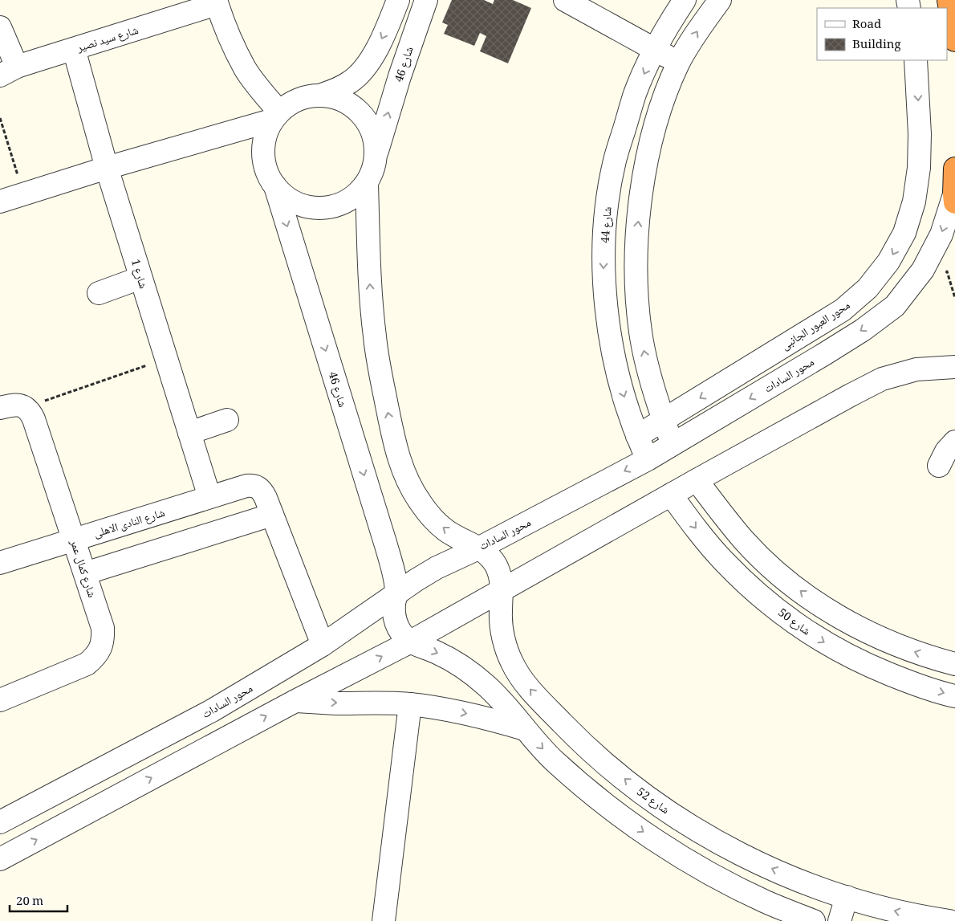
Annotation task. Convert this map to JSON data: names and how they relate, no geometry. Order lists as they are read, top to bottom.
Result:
{
  "streets": {
    "street": [
      "شارع سيد نصير",
      "شارع 46",
      "شارع 44",
      "شارع 1",
      "محور العبور الجانبى",
      "محور السادات",
      "شارع النادى الاهلى",
      "شارع كمال عمر",
      "شارع 50",
      "شارع 52"
    ]
  },
  "crossings": [
    ["شارع سيد نصير", "شارع 1"],
    ["شارع 46", "محور السادات"],
    ["شارع 44", "محور العبور الجانبى"],
    ["شارع 44", "محور السادات"],
    ["شارع 1", "شارع النادى الاهلى"],
    ["محور السادات", "شارع 52"],
    ["شارع النادى الاهلى", "شارع كمال عمر"]
  ],
  "one_way": ["محور العبور الجانبى"],
  "legend": ["Road", "Building"],
  "scale_bar": "20 m"
}
